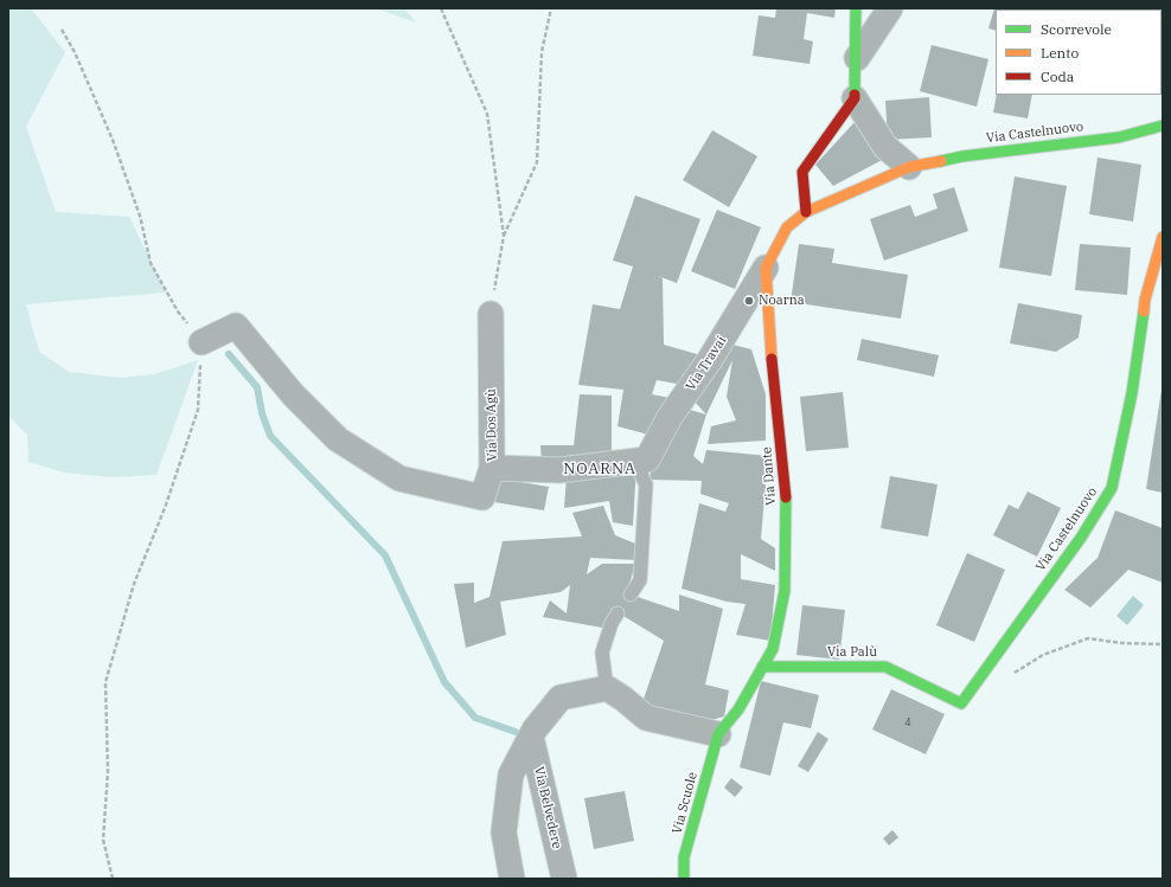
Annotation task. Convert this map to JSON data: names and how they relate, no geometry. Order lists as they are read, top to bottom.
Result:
{
  "streets": {
    "street": [
      "Via Castelnuovo",
      "Via Travai",
      "Via Dos Agù",
      "Via Dante",
      "Via Palù",
      "Via Scuole",
      "Via Belvedere"
    ]
  },
  "crossings": [
    ["Via Castelnuovo", "Via Palù"],
    ["Via Travai", "Via Dos Agù"],
    ["Via Travai", "Via Dante"],
    ["Via Dante", "Via Palù"],
    ["Via Dante", "Via Scuole"]
  ],
  "districts": ["NOARNA"],
  "places": ["Noarna"],
  "house_numbers": ["4"],
  "legend": ["Scorrevole", "Lento", "Coda"]
}
